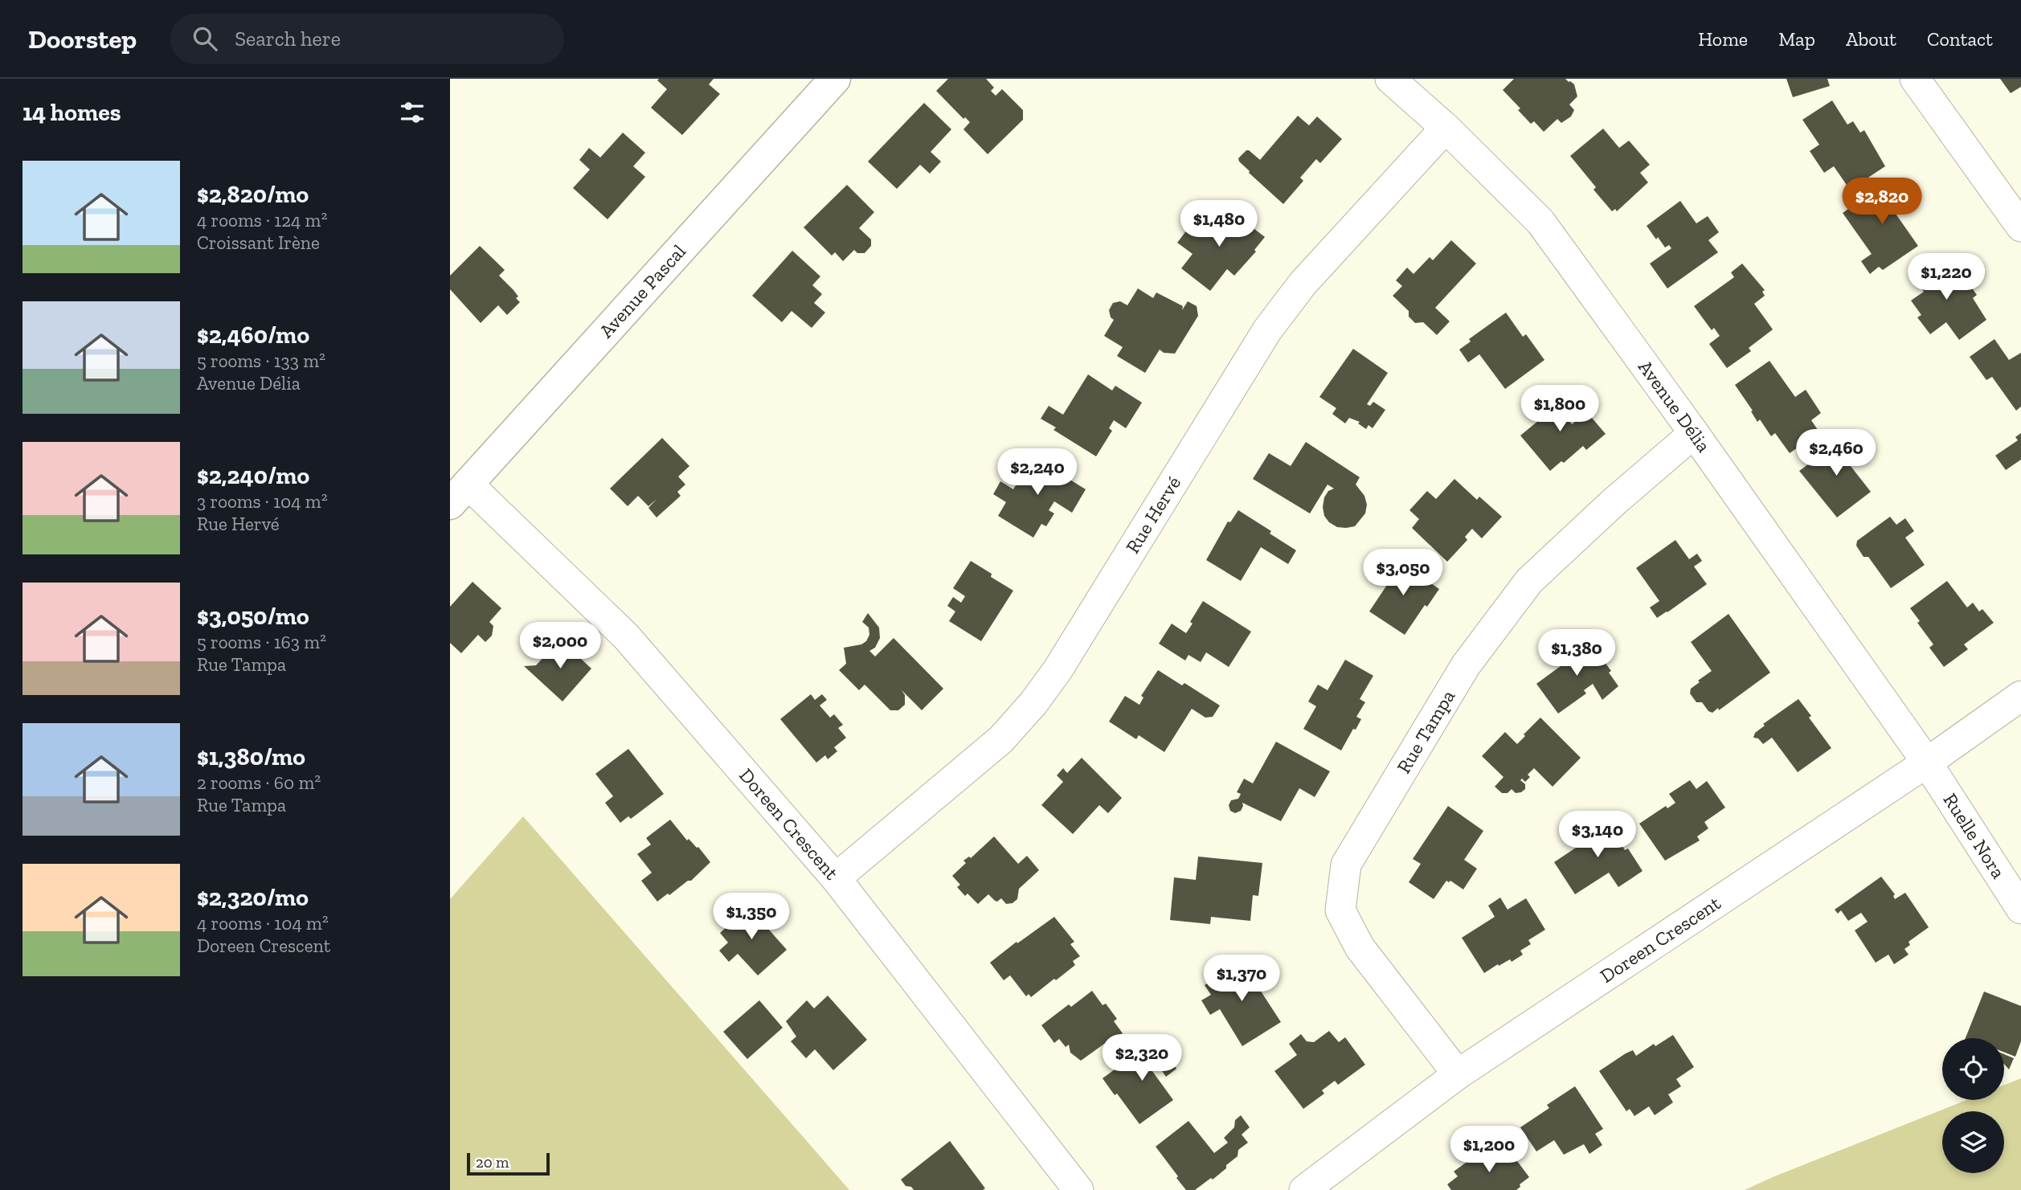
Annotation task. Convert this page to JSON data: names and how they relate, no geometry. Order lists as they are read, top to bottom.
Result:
{
  "streets": {
    "street": [
      "Avenue Pascal",
      "Avenue Délia",
      "Rue Hervé",
      "Rue Tampa",
      "Doreen Crescent",
      "Ruelle Nora"
    ]
  },
  "crossings": [
    ["Avenue Pascal", "Doreen Crescent"],
    ["Avenue Délia", "Rue Hervé"],
    ["Avenue Délia", "Rue Tampa"],
    ["Avenue Délia", "Doreen Crescent"],
    ["Avenue Délia", "Ruelle Nora"],
    ["Rue Hervé", "Doreen Crescent"],
    ["Rue Tampa", "Doreen Crescent"],
    ["Doreen Crescent", "Ruelle Nora"]
  ],
  "scale_bar": "20 m",
  "page": {
    "header": "Doorstep",
    "search": "Search here",
    "nav": [
      "Home",
      "Map",
      "About",
      "Contact"
    ],
    "heading": "14 homes",
    "list": [
      {
        "name": "$2,820/mo",
        "note": "4 rooms · 124 m² · Croissant Irène"
      },
      {
        "name": "$2,460/mo",
        "note": "5 rooms · 133 m² · Avenue Délia"
      },
      {
        "name": "$2,240/mo",
        "note": "3 rooms · 104 m² · Rue Hervé"
      },
      {
        "name": "$3,050/mo",
        "note": "5 rooms · 163 m² · Rue Tampa"
      },
      {
        "name": "$1,380/mo",
        "note": "2 rooms · 60 m² · Rue Tampa"
      },
      {
        "name": "$2,320/mo",
        "note": "4 rooms · 104 m² · Doreen Crescent"
      }
    ],
    "price": [
      "$2,820",
      "$1,480",
      "$1,220",
      "$1,800",
      "$2,460",
      "$2,240",
      "$3,050",
      "$2,000",
      "$1,380",
      "$3,140",
      "$1,350",
      "$1,370",
      "$2,320",
      "$1,200"
    ],
    "scale": "20 m"
  }
}
